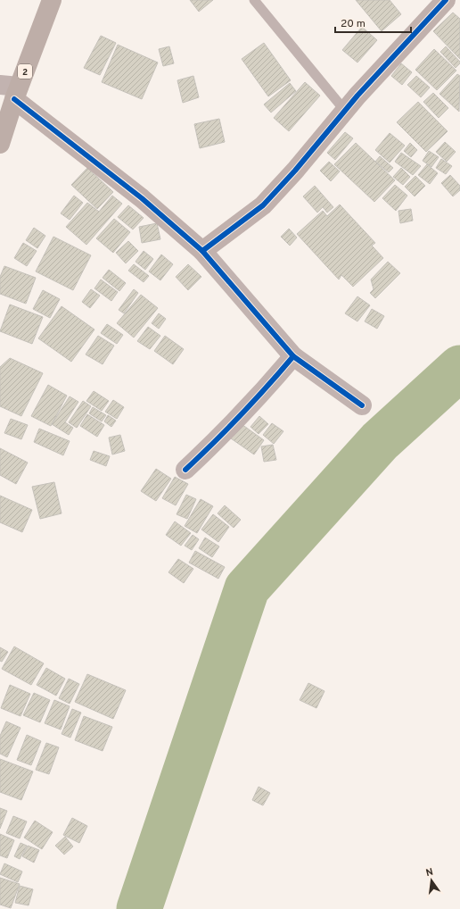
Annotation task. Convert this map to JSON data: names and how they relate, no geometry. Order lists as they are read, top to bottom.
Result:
{
  "streets": {
    "highway": ["2"]
  },
  "scale_bar": "20 m",
  "north": "top"
}
